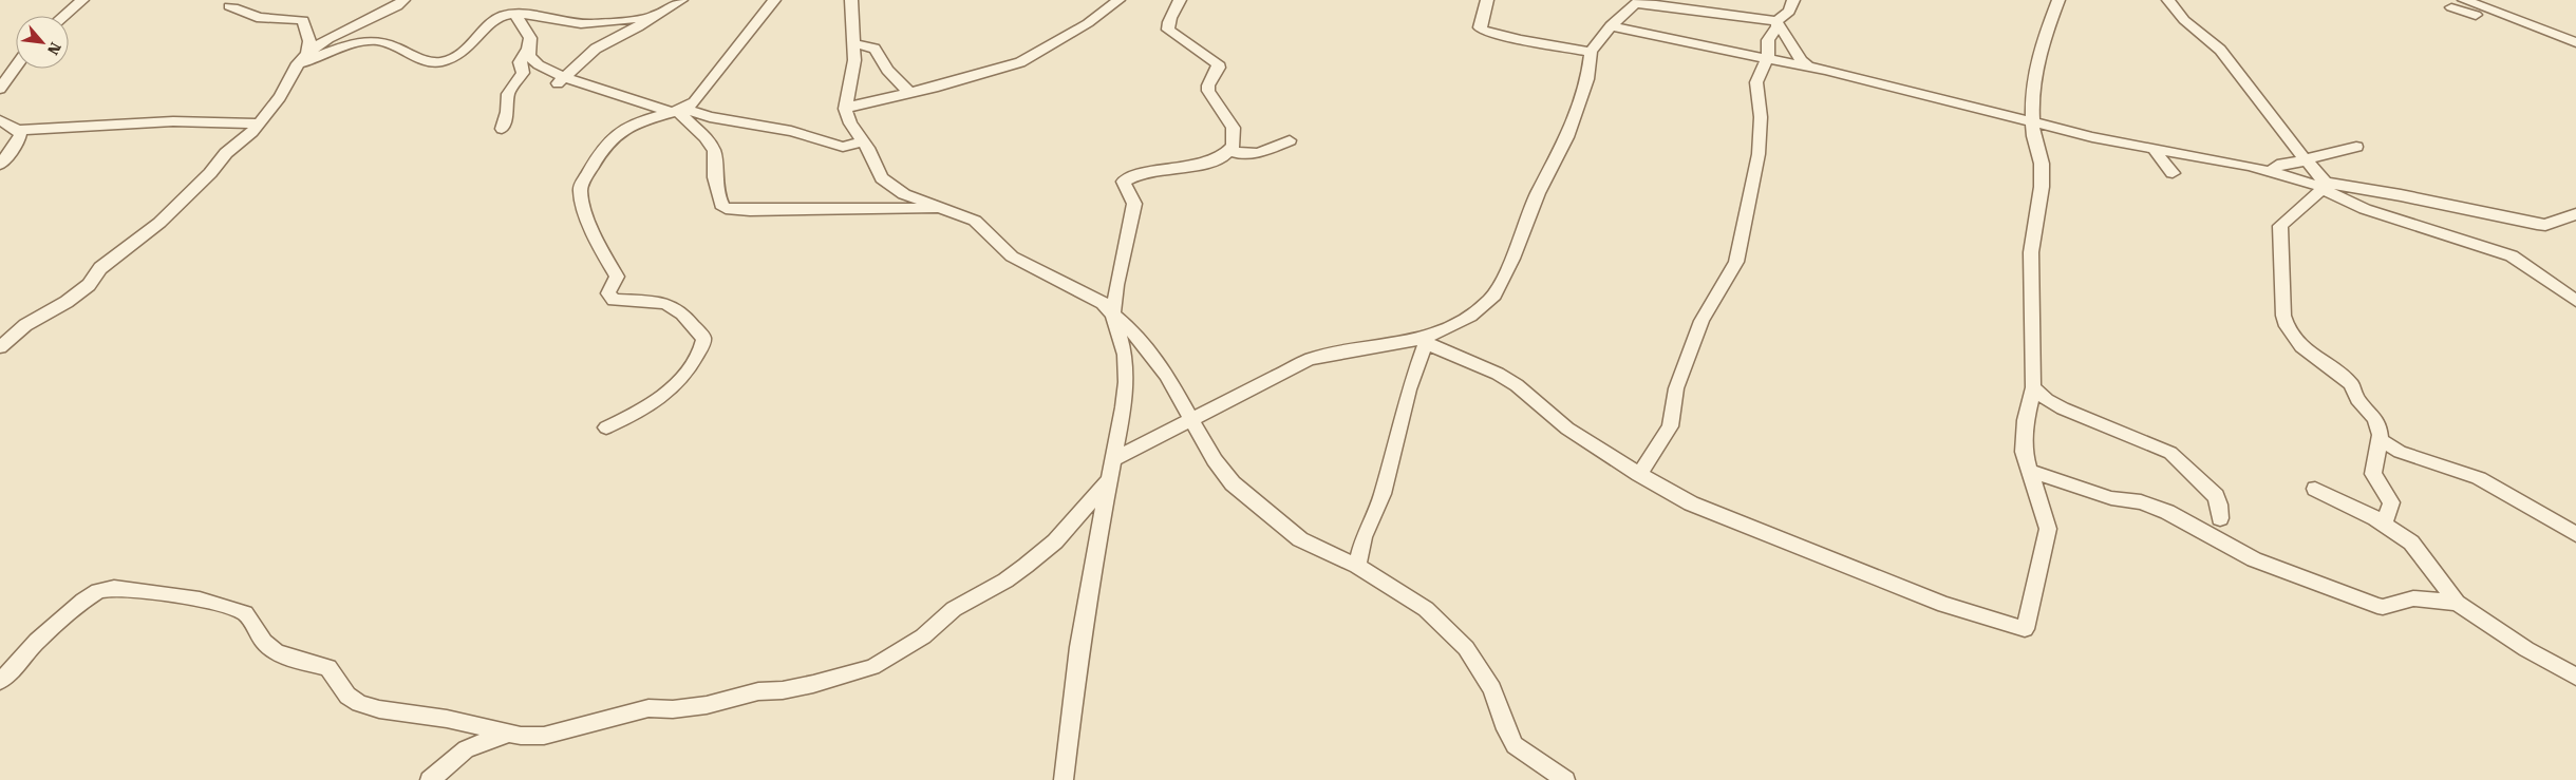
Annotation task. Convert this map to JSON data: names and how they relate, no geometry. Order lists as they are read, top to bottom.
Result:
{
  "north": "bottom right"
}
